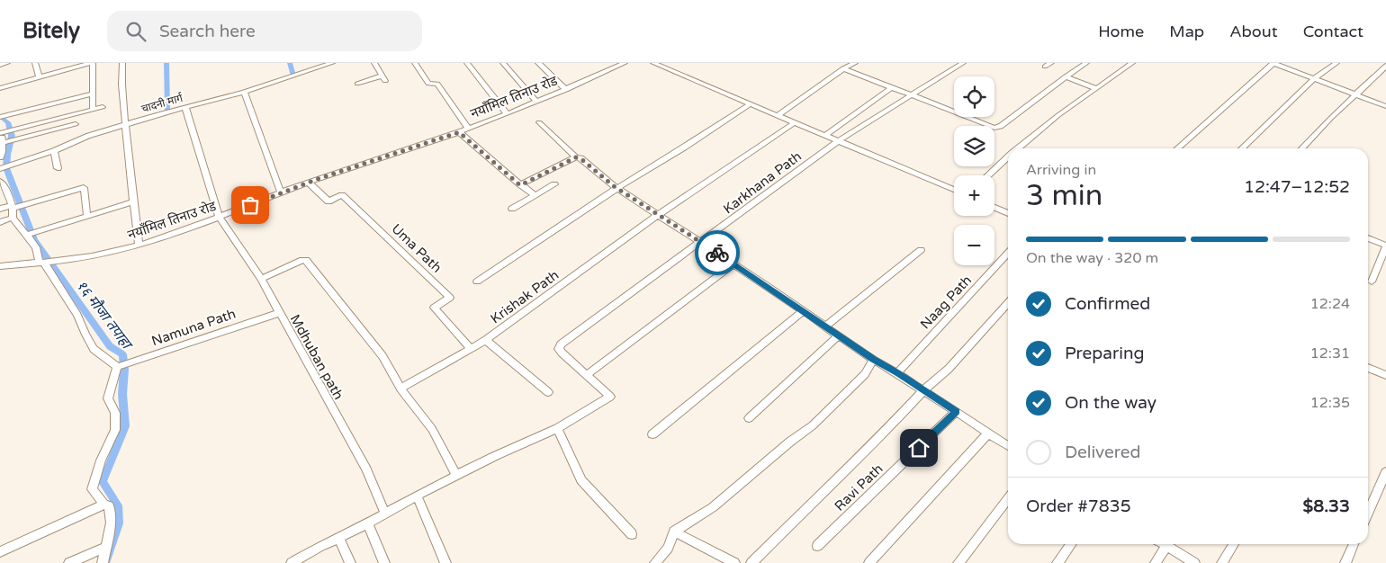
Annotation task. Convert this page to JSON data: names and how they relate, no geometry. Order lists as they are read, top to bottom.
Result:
{
  "streets": {
    "street": [
      "नयाँमिल तिनाउ रोड",
      "चादनी मार्ग",
      "Karkhana Path",
      "Uma Path",
      "Krishak Path",
      "Naag Path",
      "Namuna Path",
      "Mdhuban path",
      "Ravi Path"
    ]
  },
  "crossings": [
    ["नयाँमिल तिनाउ रोड", "Uma Path"],
    ["नयाँमिल तिनाउ रोड", "Mdhuban path"],
    ["चादनी मार्ग", "Mdhuban path"],
    ["Uma Path", "Krishak Path"],
    ["Namuna Path", "Mdhuban path"]
  ],
  "water": ["१६ मौजा तपाहा"],
  "page": {
    "header": "Bitely",
    "search": "Search here",
    "nav": [
      "Home",
      "Map",
      "About",
      "Contact"
    ],
    "map_buttons": ["+", "−"],
    "heading": ["3 min", "Arriving in", "12:47–12:52"],
    "panel": ["Order #7835", "$8.33"],
    "bar": "On the way · 320 m",
    "list": [
      ["Confirmed", "12:24"],
      ["Preparing", "12:31"],
      ["On the way", "12:35"],
      "Delivered"
    ]
  }
}
